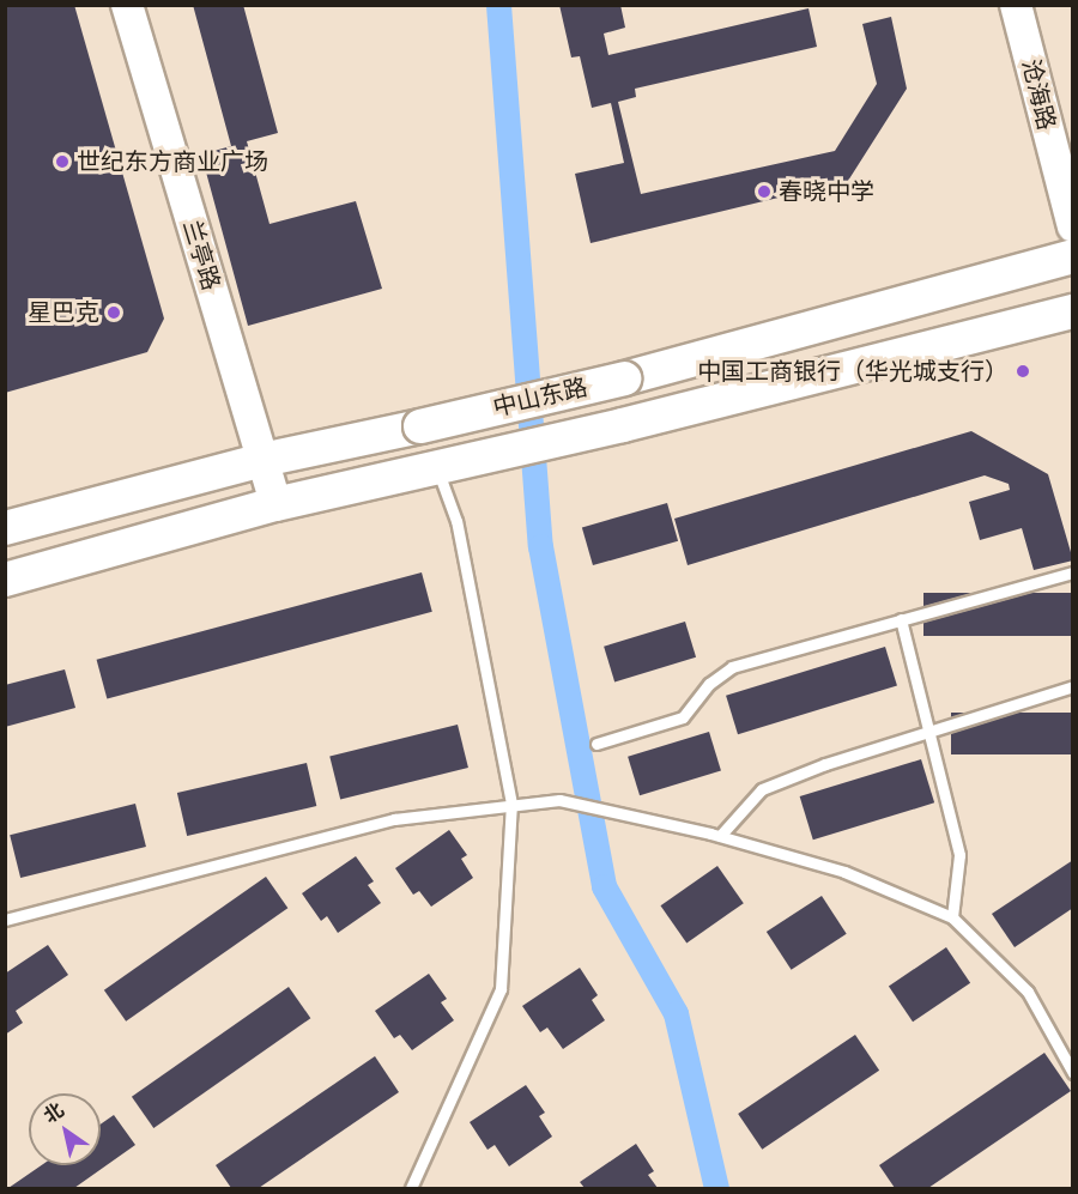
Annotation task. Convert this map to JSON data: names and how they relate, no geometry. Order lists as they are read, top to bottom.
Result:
{
  "streets": {
    "main road": ["中山东路"],
    "street": ["沧海路", "兰亭路"]
  },
  "crossings": [
    ["兰亭路", "中山东路"]
  ],
  "places": [
    "世纪东方商业广场",
    "春晓中学",
    "星巴克",
    "中国工商银行（华光城支行）"
  ],
  "north": "top left"
}
